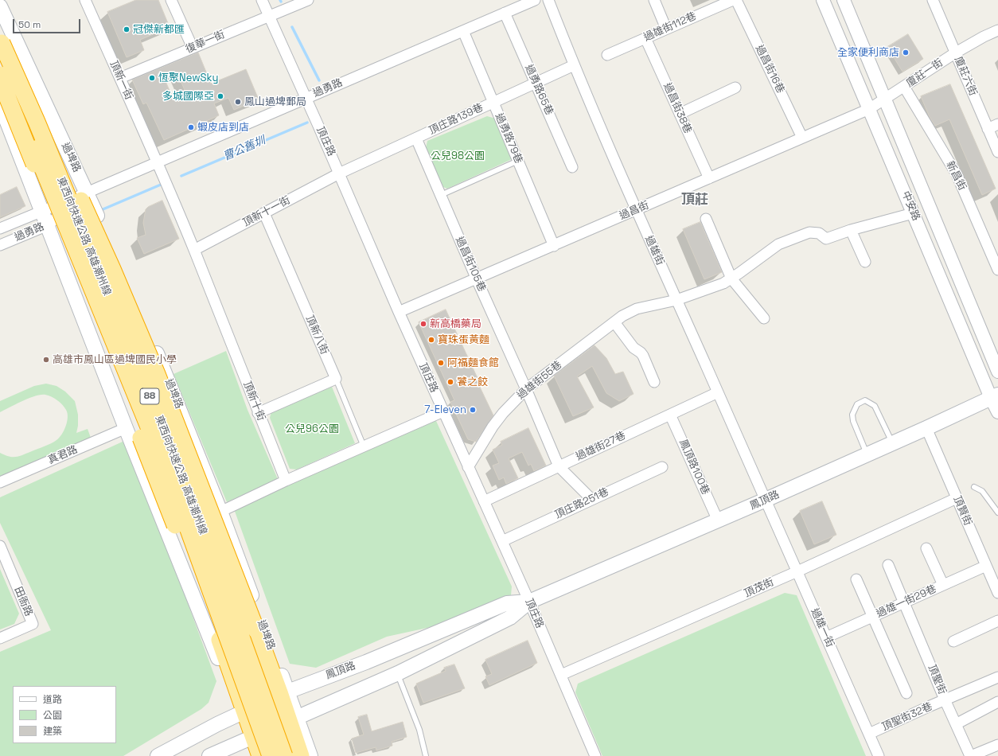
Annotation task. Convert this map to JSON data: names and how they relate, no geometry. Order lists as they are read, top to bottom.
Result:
{
  "streets": {
    "highway": ["東西向快速公路 高雄潮州線", "88"],
    "main road": ["過埤路", "鳳頂路"],
    "street": [
      "過雄街112巷",
      "復華一街",
      "過昌街16巷",
      "廈莊一街",
      "廈莊六街",
      "頂新一街",
      "過勇路",
      "過勇路65巷",
      "過昌街38巷",
      "頂庄路139巷",
      "過勇路79巷",
      "頂庄路",
      "新昌街",
      "中安路",
      "過昌街",
      "頂新十一街",
      "過雄街",
      "過昌街105巷",
      "頂新八街",
      "過雄街55巷",
      "頂新十街",
      "過雄街27巷",
      "真君路",
      "鳳頂路100巷",
      "頂庄路251巷",
      "頂賢街",
      "頂茂街",
      "田衙路",
      "過雄一街29巷",
      "過雄一街",
      "頂聖街",
      "頂聖街32巷"
    ]
  },
  "crossings": [
    ["過雄街112巷", "過昌街38巷"],
    ["復華一街", "頂新一街"],
    ["復華一街", "頂庄路"],
    ["過昌街16巷", "過昌街"],
    ["廈莊一街", "廈莊六街"],
    ["廈莊一街", "新昌街"],
    ["廈莊一街", "中安路"],
    ["廈莊一街", "過昌街"],
    ["頂新一街", "過勇路"],
    ["頂新一街", "頂新十街"],
    ["過勇路", "過勇路65巷"],
    ["過勇路", "過勇路79巷"],
    ["過勇路", "頂庄路"],
    ["過勇路", "過埤路"],
    ["過勇路", "頂新十街"],
    ["過勇路65巷", "頂庄路139巷"],
    ["過昌街38巷", "過昌街"],
    ["頂庄路139巷", "過勇路79巷"],
    ["頂庄路139巷", "頂庄路"],
    ["頂庄路139巷", "頂新十一街"],
    ["頂庄路139巷", "過雄街"],
    ["頂庄路139巷", "過昌街105巷"],
    ["過勇路79巷", "過昌街"],
    ["頂庄路", "過昌街"],
    ["頂庄路", "頂新十一街"],
    ["頂庄路", "過雄街55巷"],
    ["頂庄路", "過雄街27巷"],
    ["頂庄路", "鳳頂路"],
    ["頂庄路", "頂庄路251巷"],
    ["頂庄路", "頂茂街"],
    ["過埤路", "鳳頂路"],
    ["中安路", "過昌街"],
    ["中安路", "鳳頂路"],
    ["過昌街", "過雄街"],
    ["過昌街", "過昌街105巷"],
    ["頂新十一街", "頂新八街"],
    ["頂新十一街", "頂新十街"],
    ["過雄街", "過雄街55巷"],
    ["過雄街", "過雄街27巷"],
    ["過雄街", "鳳頂路"],
    ["過雄街", "過雄一街"],
    ["過昌街105巷", "過雄街55巷"],
    ["過昌街105巷", "過雄街27巷"],
    ["過雄街27巷", "鳳頂路100巷"],
    ["鳳頂路100巷", "鳳頂路"],
    ["鳳頂路", "頂賢街"],
    ["鳳頂路", "過雄一街"],
    ["頂賢街", "頂茂街"],
    ["頂賢街", "過雄一街29巷"],
    ["頂茂街", "過雄一街"],
    ["過雄一街29巷", "過雄一街"],
    ["過雄一街29巷", "頂聖街"],
    ["過雄一街", "頂聖街32巷"],
    ["頂聖街", "頂聖街32巷"]
  ],
  "districts": ["頂莊"],
  "water": ["曹公舊圳"],
  "parks": ["公兒98公園", "公兒96公園"],
  "places": [
    "冠傑新都匯",
    "全家便利商店",
    "恆聚NewSky",
    "多城國際亞",
    "鳳山過埤郵局",
    "蝦皮店到店",
    "新高橋藥局",
    "寶珠蛋黃麵",
    "高雄市鳳山區過埤國民小學",
    "阿福麵食館",
    "饕之餃",
    "7-Eleven"
  ],
  "legend": ["道路", "公園", "建築"],
  "scale_bar": "50 m"
}
